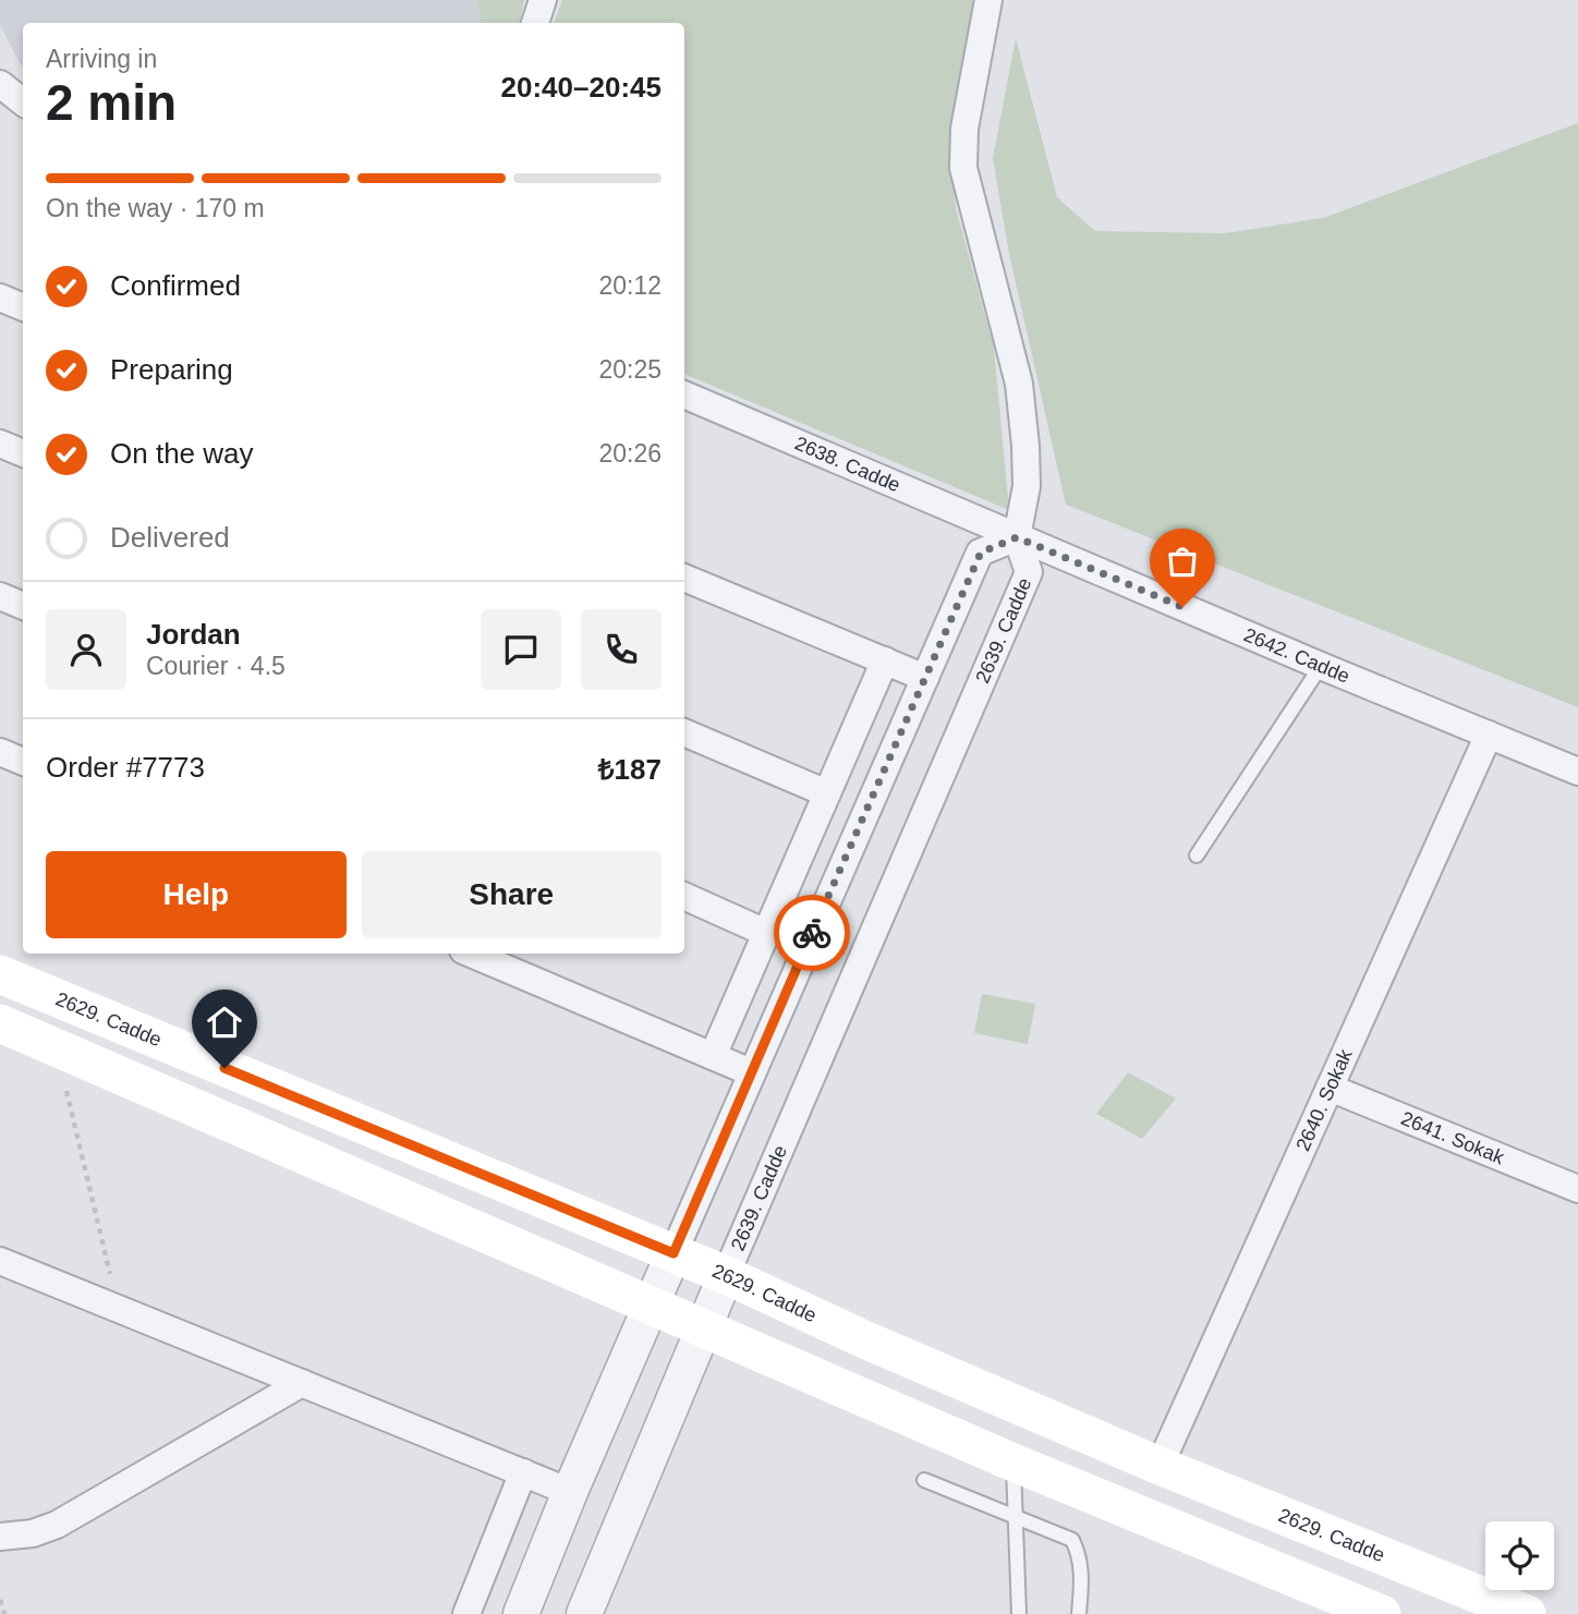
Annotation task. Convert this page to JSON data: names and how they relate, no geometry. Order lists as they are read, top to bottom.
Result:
{
  "streets": {
    "main road": ["2629. Cadde"],
    "street": [
      "2638. Cadde",
      "2639. Cadde",
      "2642. Cadde",
      "2640. Sokak",
      "2641. Sokak"
    ]
  },
  "crossings": [
    ["2638. Cadde", "2639. Cadde"],
    ["2638. Cadde", "2642. Cadde"],
    ["2639. Cadde", "2642. Cadde"],
    ["2639. Cadde", "2629. Cadde"],
    ["2642. Cadde", "2640. Sokak"],
    ["2629. Cadde", "2640. Sokak"],
    ["2640. Sokak", "2641. Sokak"]
  ],
  "page": {
    "heading": ["2 min", "Arriving in", "20:40–20:45"],
    "panel": [
      "Jordan",
      "Courier · 4.5",
      "Order #7773",
      "₺187"
    ],
    "bar": "On the way · 170 m",
    "list": [
      ["Confirmed", "20:12"],
      ["Preparing", "20:25"],
      ["On the way", "20:26"],
      "Delivered"
    ],
    "buttons": ["Help", "Share"]
  }
}
